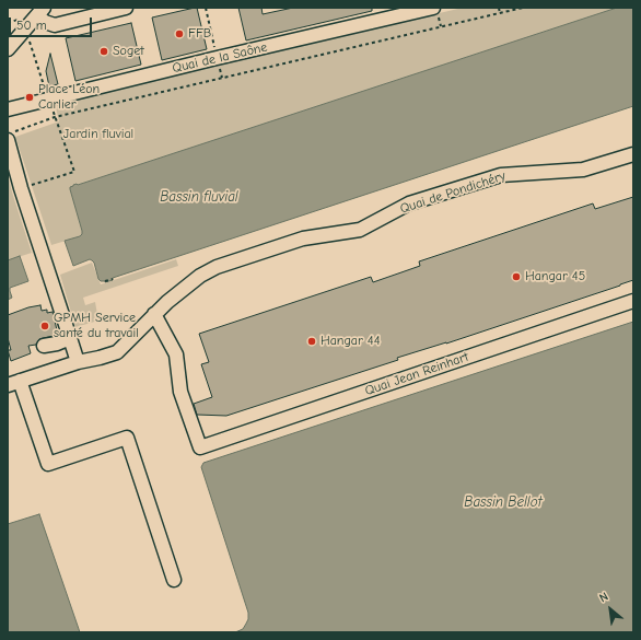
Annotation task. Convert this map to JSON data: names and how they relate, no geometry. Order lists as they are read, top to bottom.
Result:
{
  "streets": {
    "street": ["Quai de la Saône", "Quai de Pondichéry", "Quai Jean Reinhart"]
  },
  "crossings": [
    ["Quai de Pondichéry", "Quai Jean Reinhart"]
  ],
  "water": ["Bassin fluvial", "Bassin Bellot"],
  "parks": ["Jardin fluvial"],
  "places": [
    "FFB",
    "Soget",
    "Place Léon Carlier",
    "Hangar 45",
    "GPMH Service santé du travail",
    "Hangar 44"
  ],
  "scale_bar": "50 m",
  "north": "top left"
}
